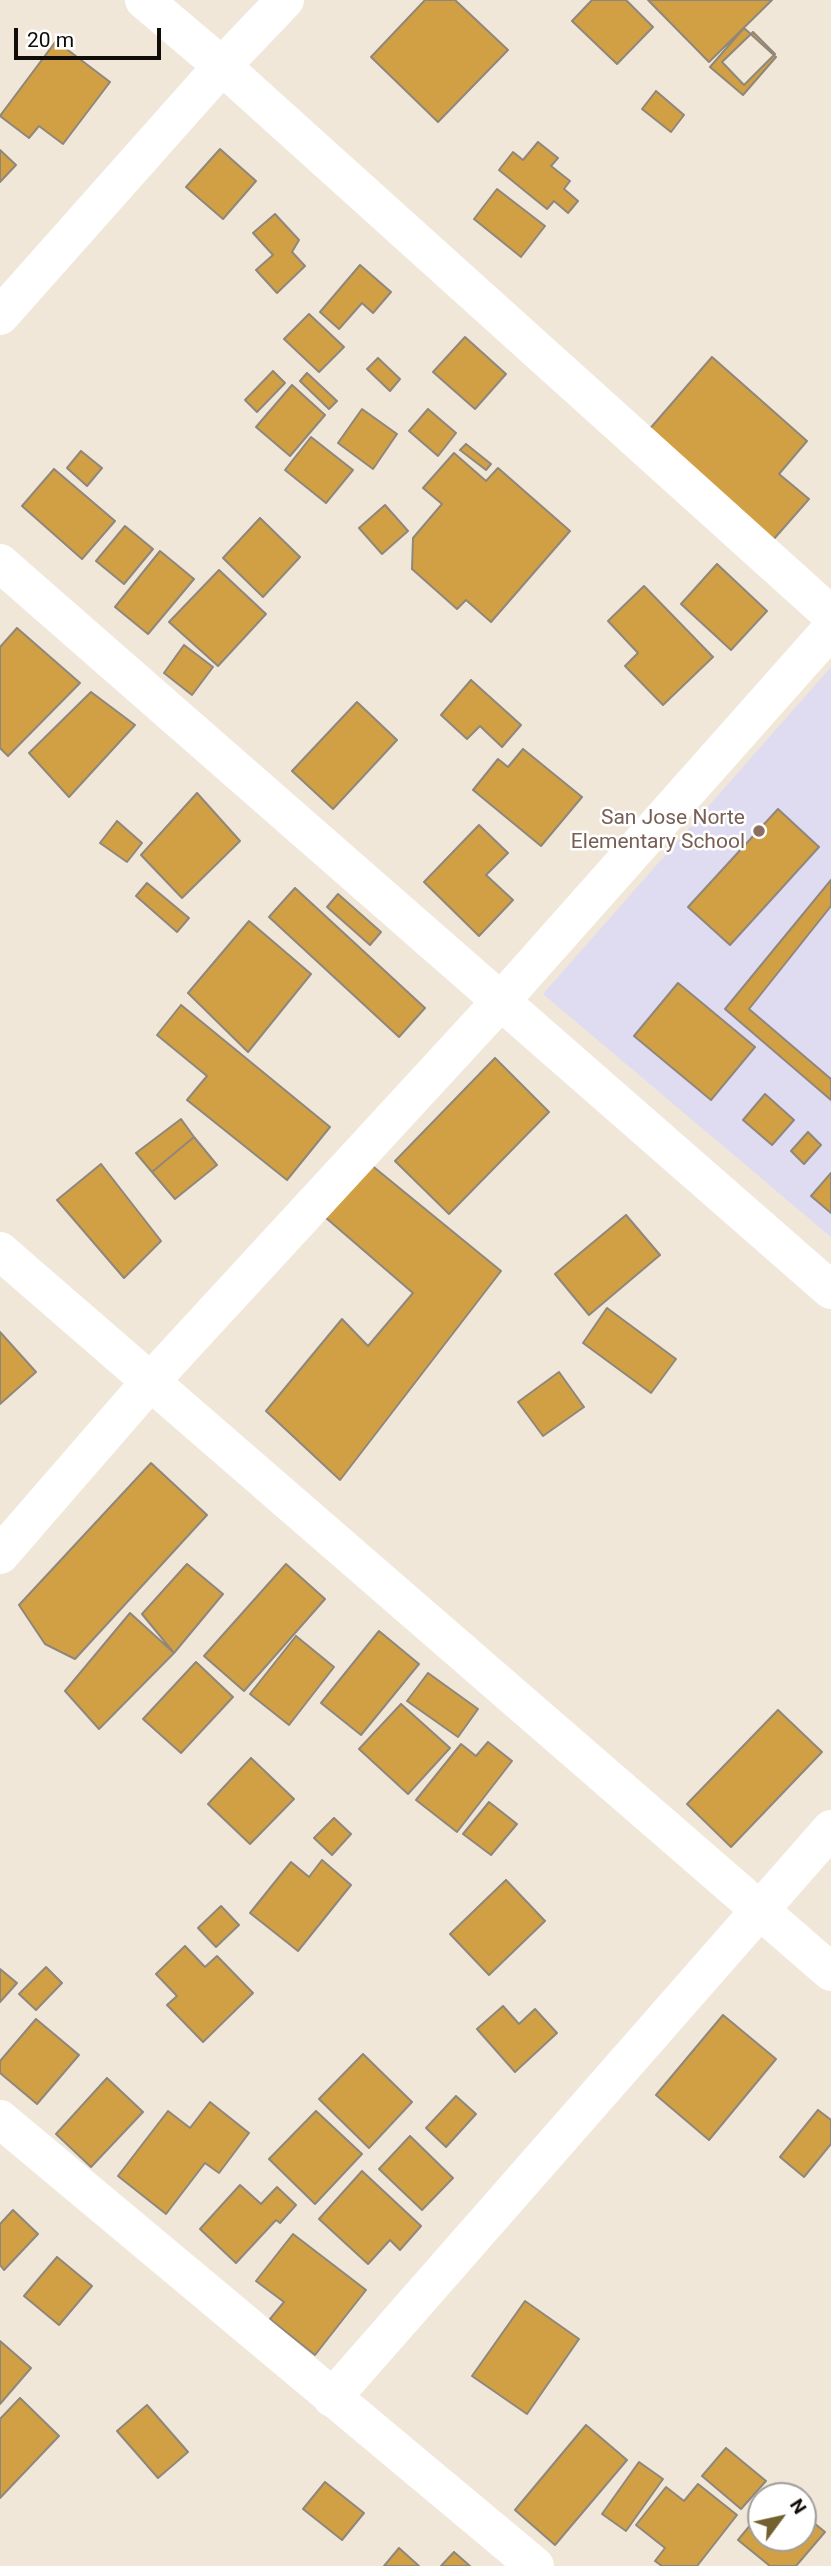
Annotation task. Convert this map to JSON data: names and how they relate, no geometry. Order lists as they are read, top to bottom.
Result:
{
  "places": ["San Jose Norte Elementary School"],
  "scale_bar": "20 m",
  "north": "top right"
}
